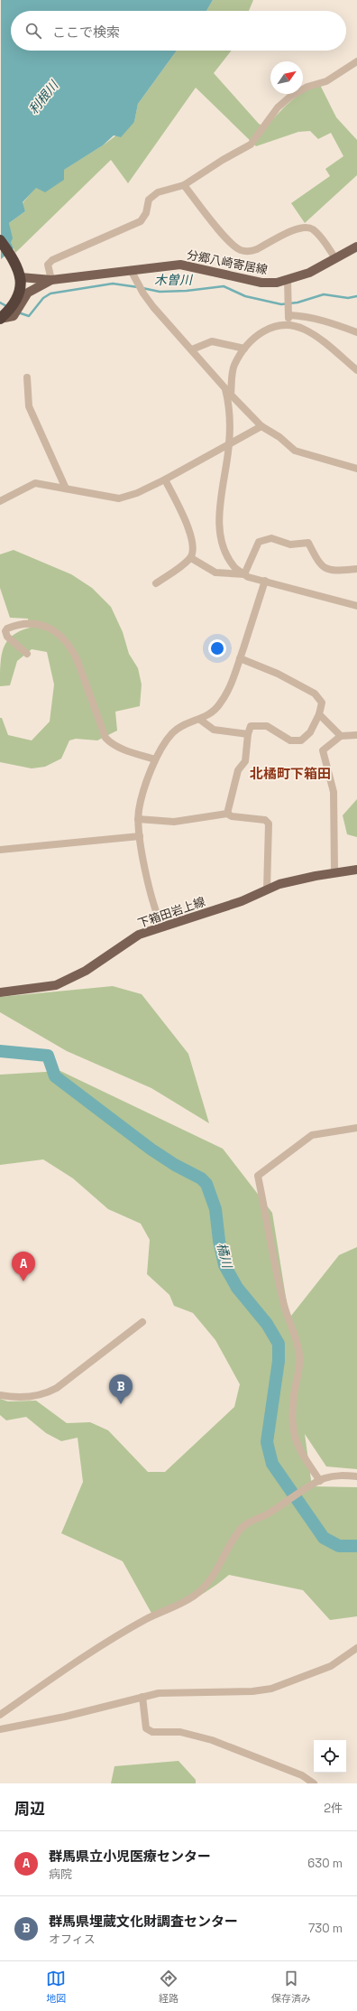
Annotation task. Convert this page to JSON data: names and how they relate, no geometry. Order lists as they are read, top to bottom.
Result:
{
  "streets": {
    "main road": ["分郷八崎寄居線", "下箱田岩上線"]
  },
  "districts": ["北橘町下箱田"],
  "water": ["利根川", "木曽川", "橘川"],
  "north": "top right",
  "page": {
    "search": "ここで検索",
    "pins": ["A", "B"],
    "heading": ["周辺", "2件"],
    "list": [
      {
        "mark": "A",
        "name": "群馬県立小児医療センター",
        "note": "病院",
        "value": "630 m"
      },
      {
        "mark": "B",
        "name": "群馬県埋蔵文化財調査センター",
        "note": "オフィス",
        "value": "730 m"
      }
    ],
    "nav": ["地図", "経路", "保存済み"]
  }
}
